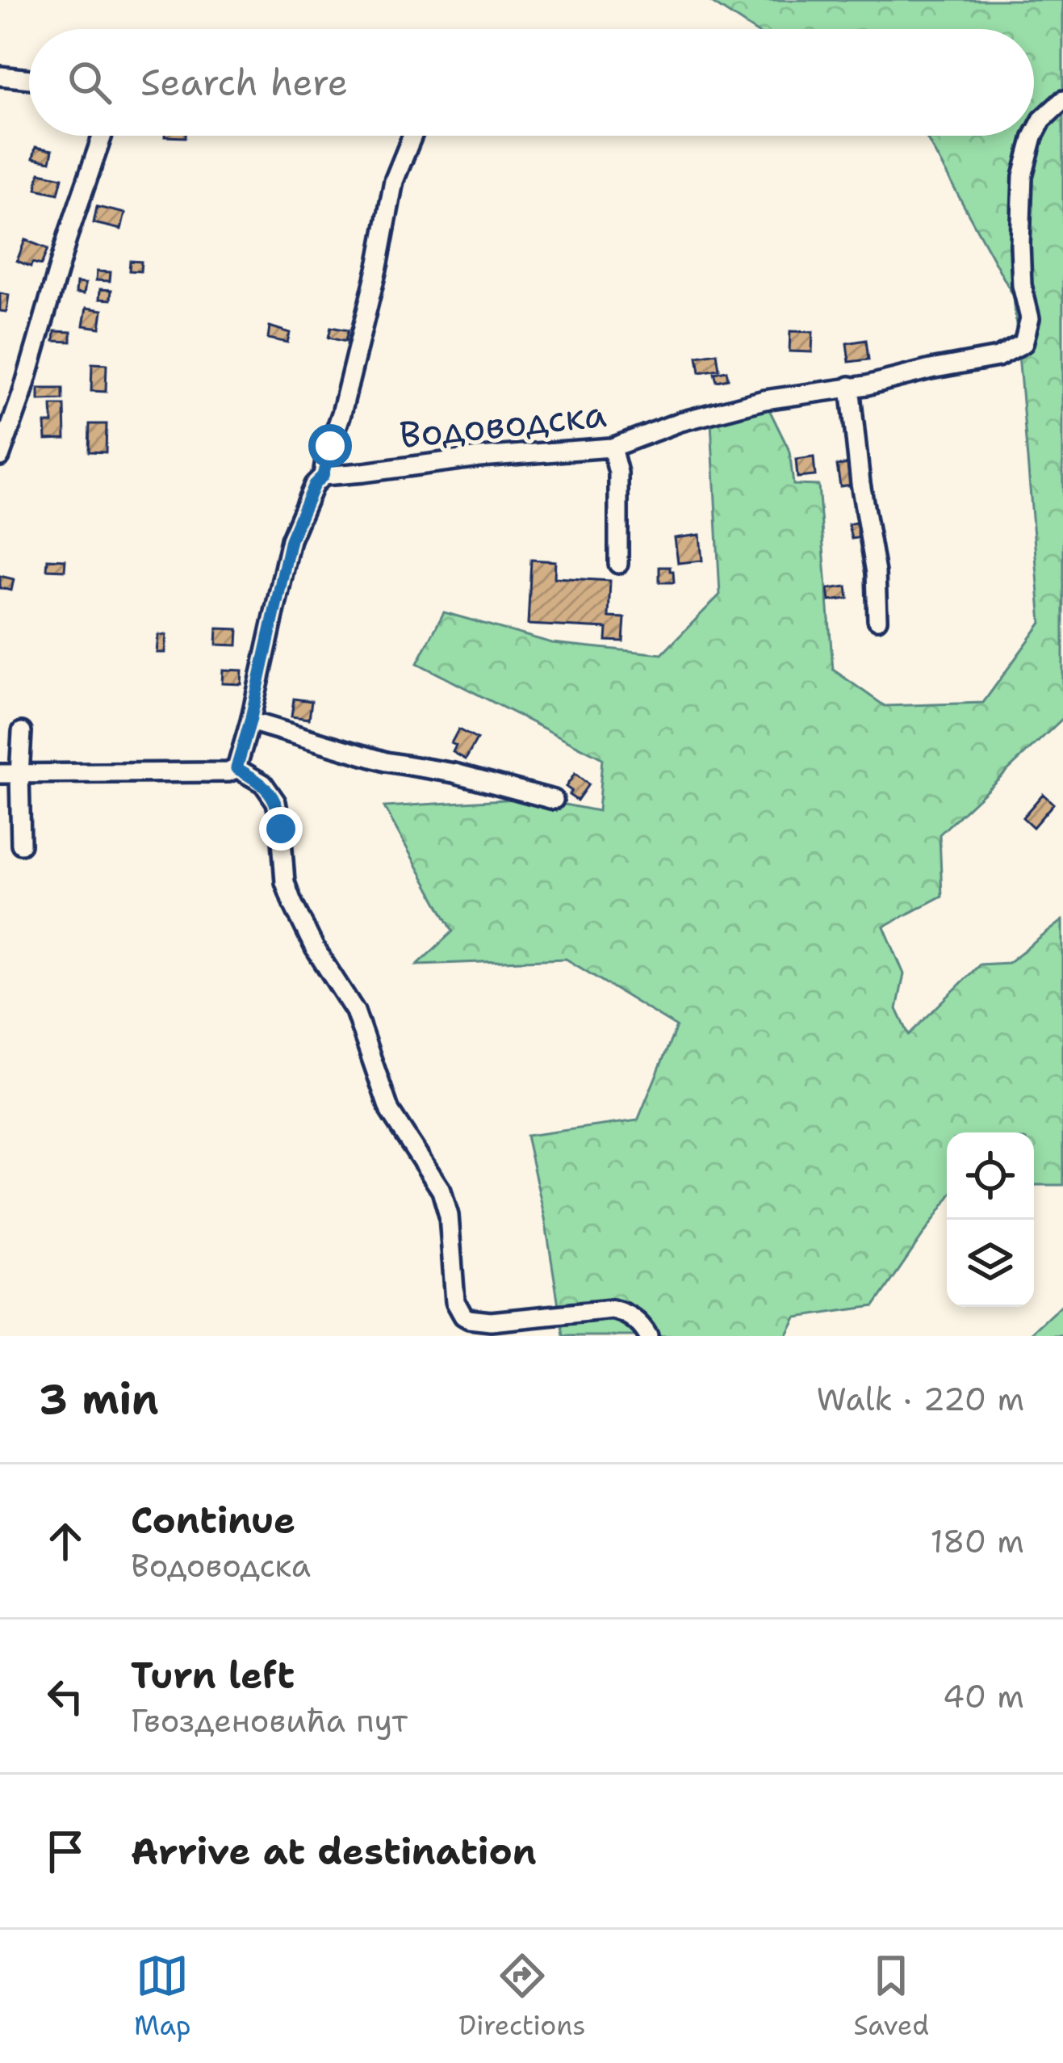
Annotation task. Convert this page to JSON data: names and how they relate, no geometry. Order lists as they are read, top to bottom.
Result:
{
  "streets": {
    "street": ["Водоводска"]
  },
  "page": {
    "search": "Search here",
    "heading": ["3 min", "Walk · 220 m"],
    "list": [
      ["Continue", "Водоводска", "180 m"],
      ["Turn left", "Гвозденовића пут", "40 m"],
      "Arrive at destination"
    ],
    "nav": ["Map", "Directions", "Saved"]
  }
}
